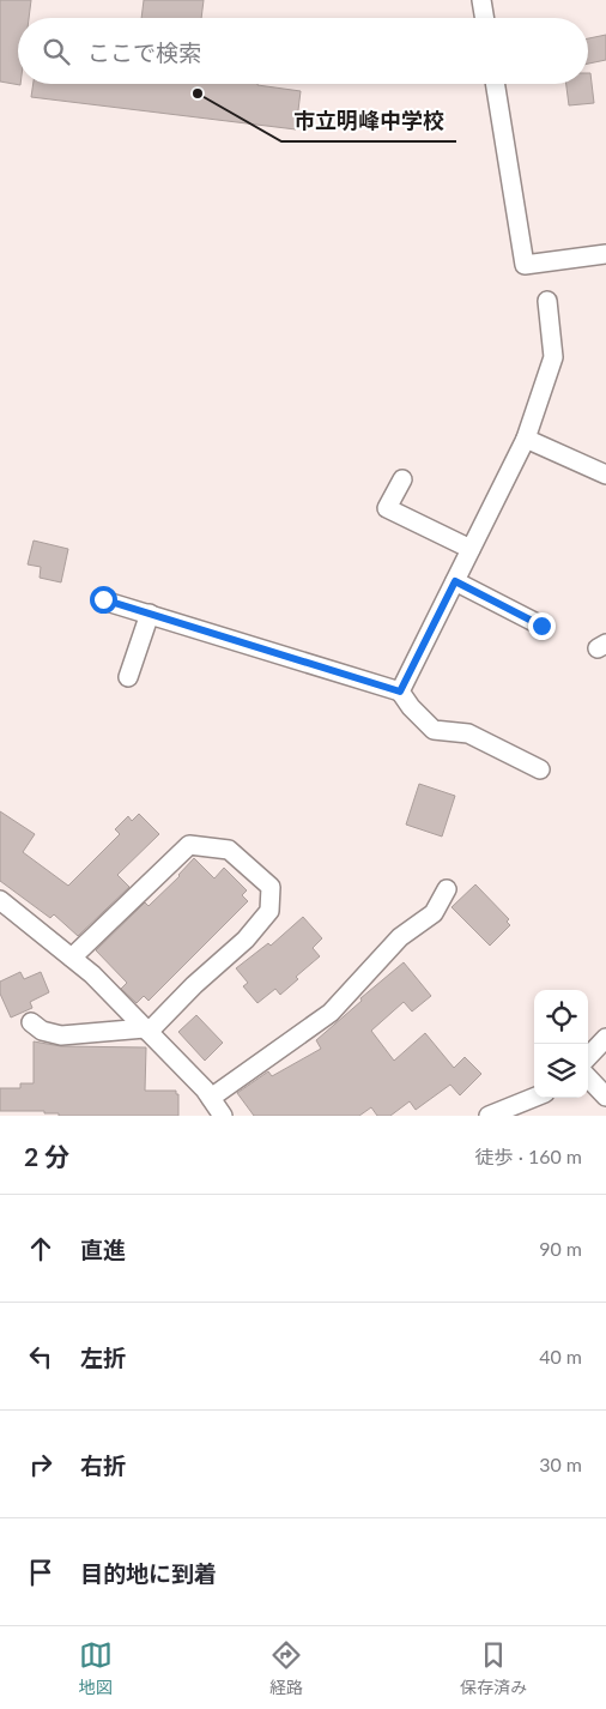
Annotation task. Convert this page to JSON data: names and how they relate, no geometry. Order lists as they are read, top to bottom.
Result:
{
  "places": ["市立明峰中学校"],
  "page": {
    "search": "ここで検索",
    "heading": ["2 分", "徒歩 · 160 m"],
    "list": [
      ["直進", "90 m"],
      ["左折", "40 m"],
      ["右折", "30 m"],
      "目的地に到着"
    ],
    "nav": ["地図", "経路", "保存済み"]
  }
}
